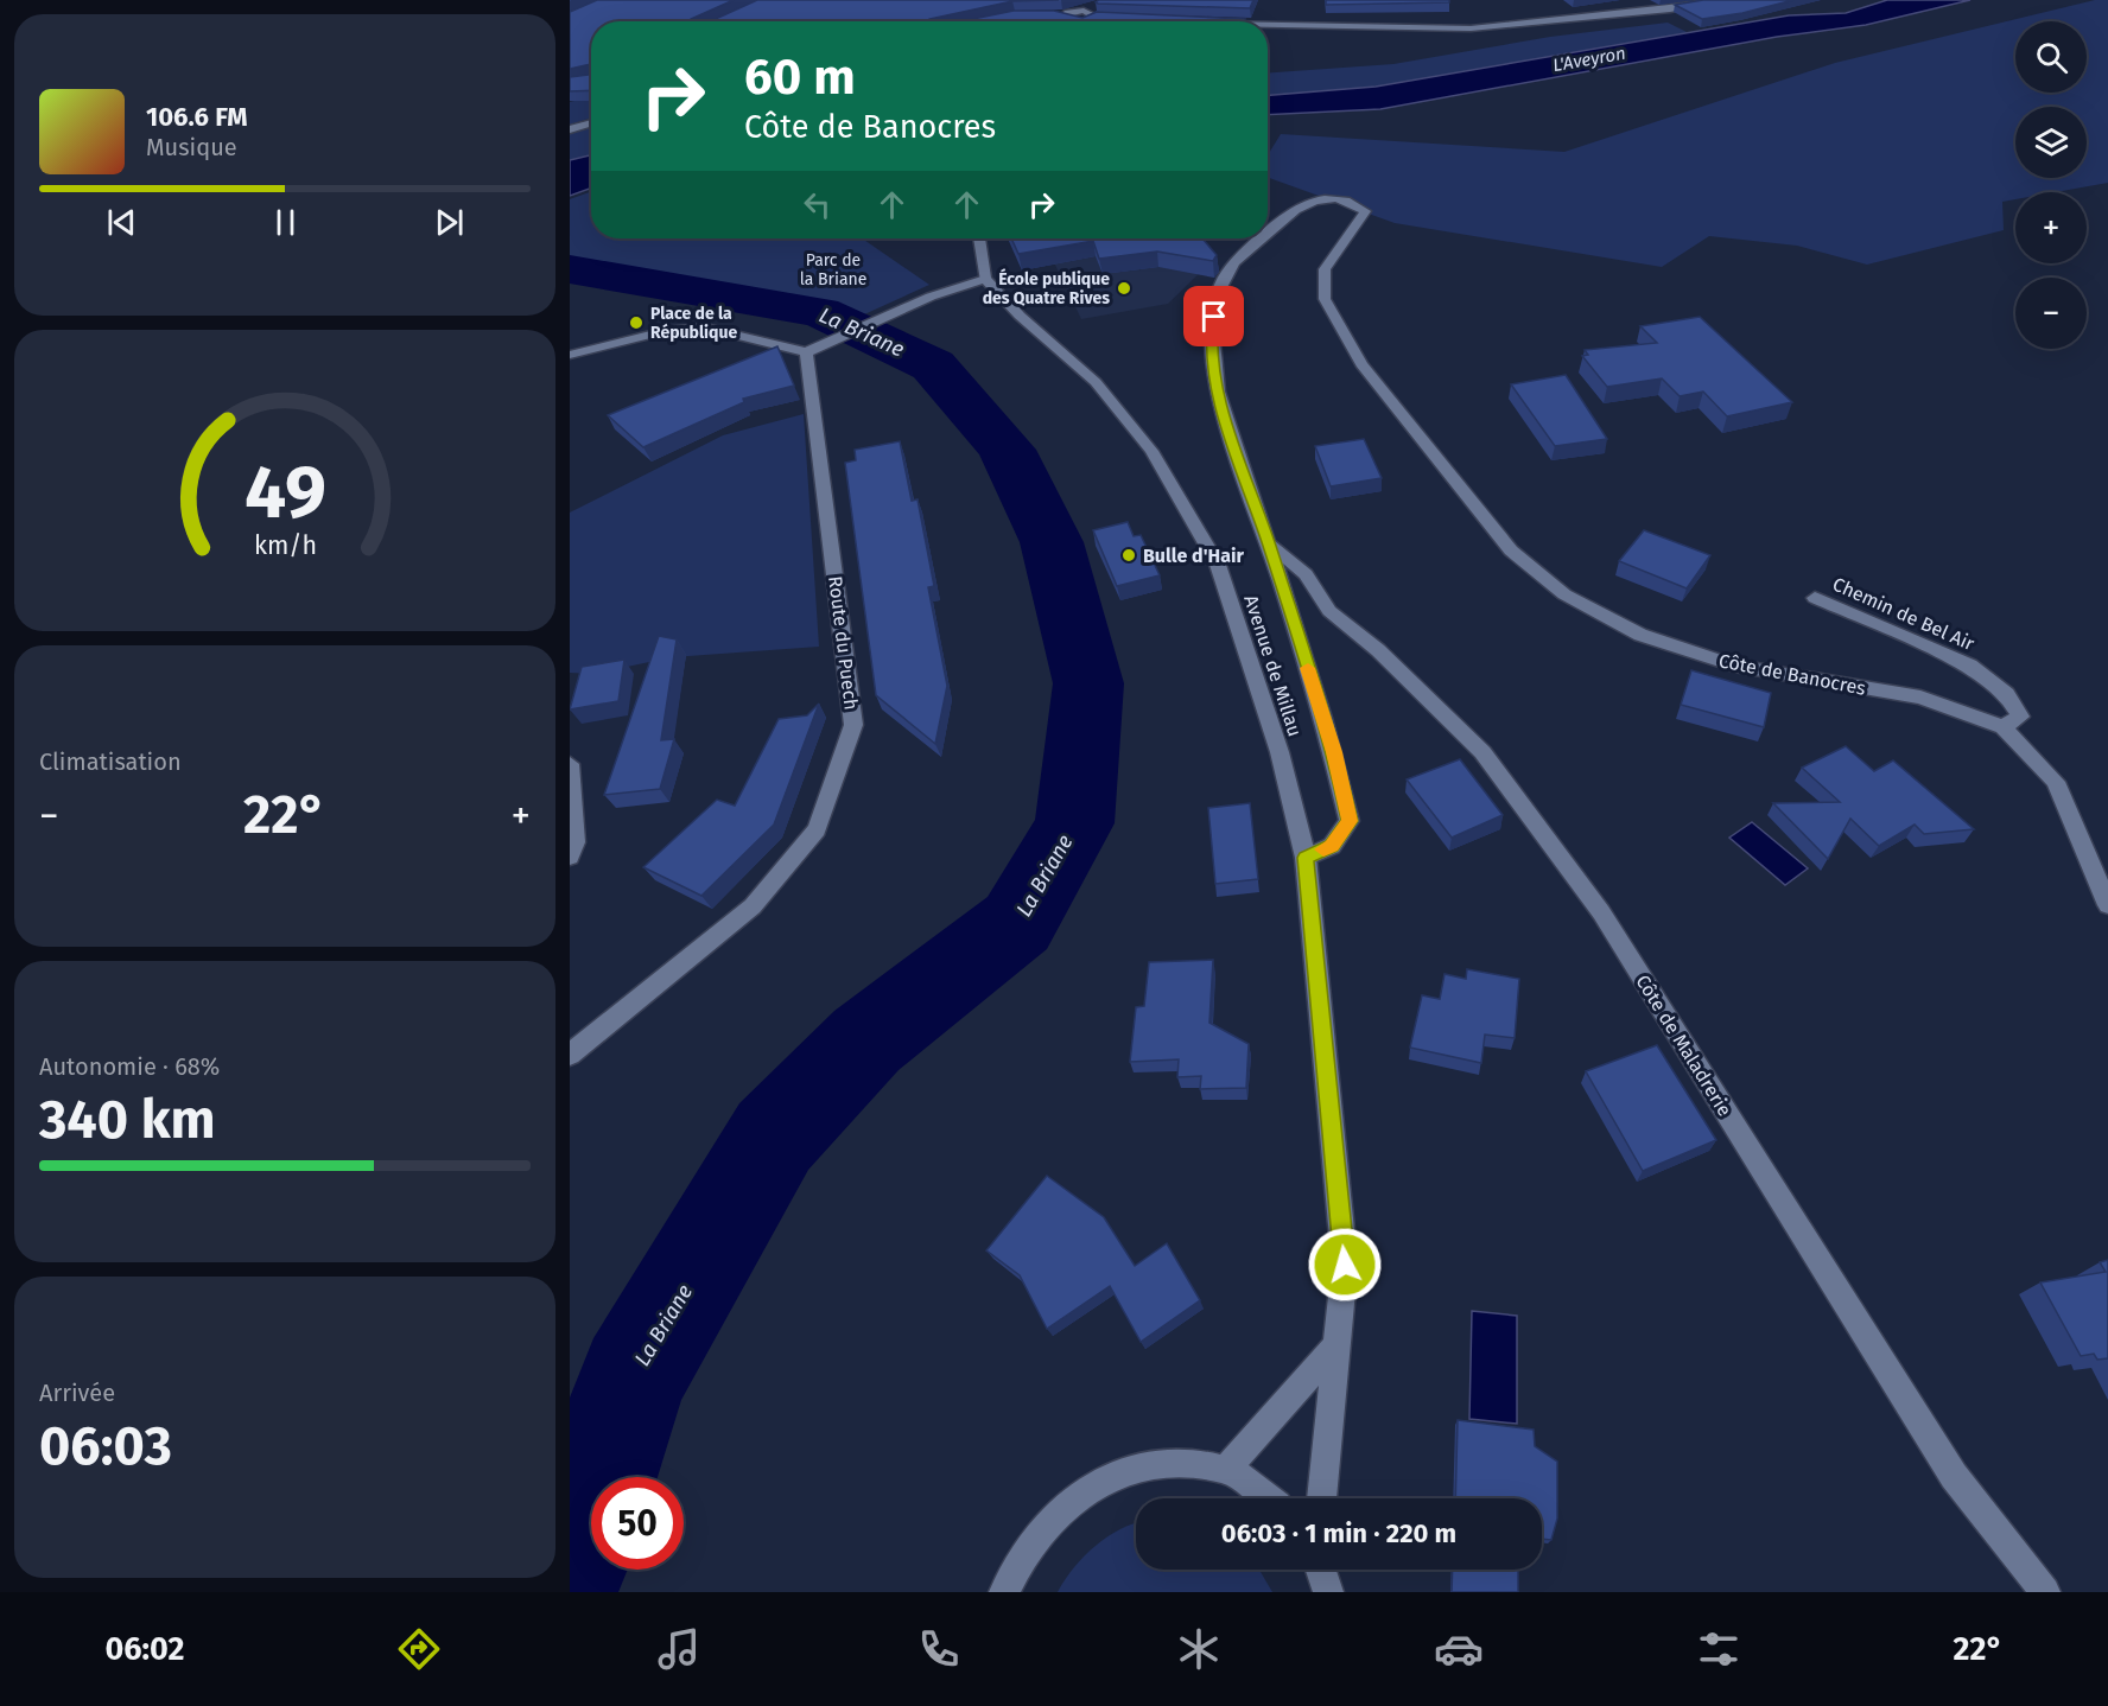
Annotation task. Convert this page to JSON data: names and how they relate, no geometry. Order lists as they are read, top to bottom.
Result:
{
  "streets": {
    "street": [
      "Chemin de Bel Air",
      "Route du Puech",
      "Avenue de Millau",
      "Côte de Banocres",
      "Côte de Maladrerie"
    ]
  },
  "crossings": [
    ["Chemin de Bel Air", "Côte de Banocres"],
    ["Côte de Banocres", "Côte de Maladrerie"]
  ],
  "water": ["L'Aveyron", "La Briane"],
  "parks": ["Parc de la Briane"],
  "places": ["École publique des Quatre Rives", "Place de la République", "Bulle d'Hair"],
  "page": {
    "map_buttons": ["+", "−"],
    "turn": ["60 m", "Côte de Banocres"],
    "song": ["106.6 FM", "Musique"],
    "tile": [
      "Climatisation",
      ["Autonomie · 68%", "340 km"],
      ["Arrivée", "06:03"]
    ],
    "heat": ["−", "22°", "+"],
    "limit": "50",
    "trip": "06:03 · 1 min · 220 m",
    "tabs": ["06:02", "22°"],
    "gauge": ["49", "km/h"]
  }
}
